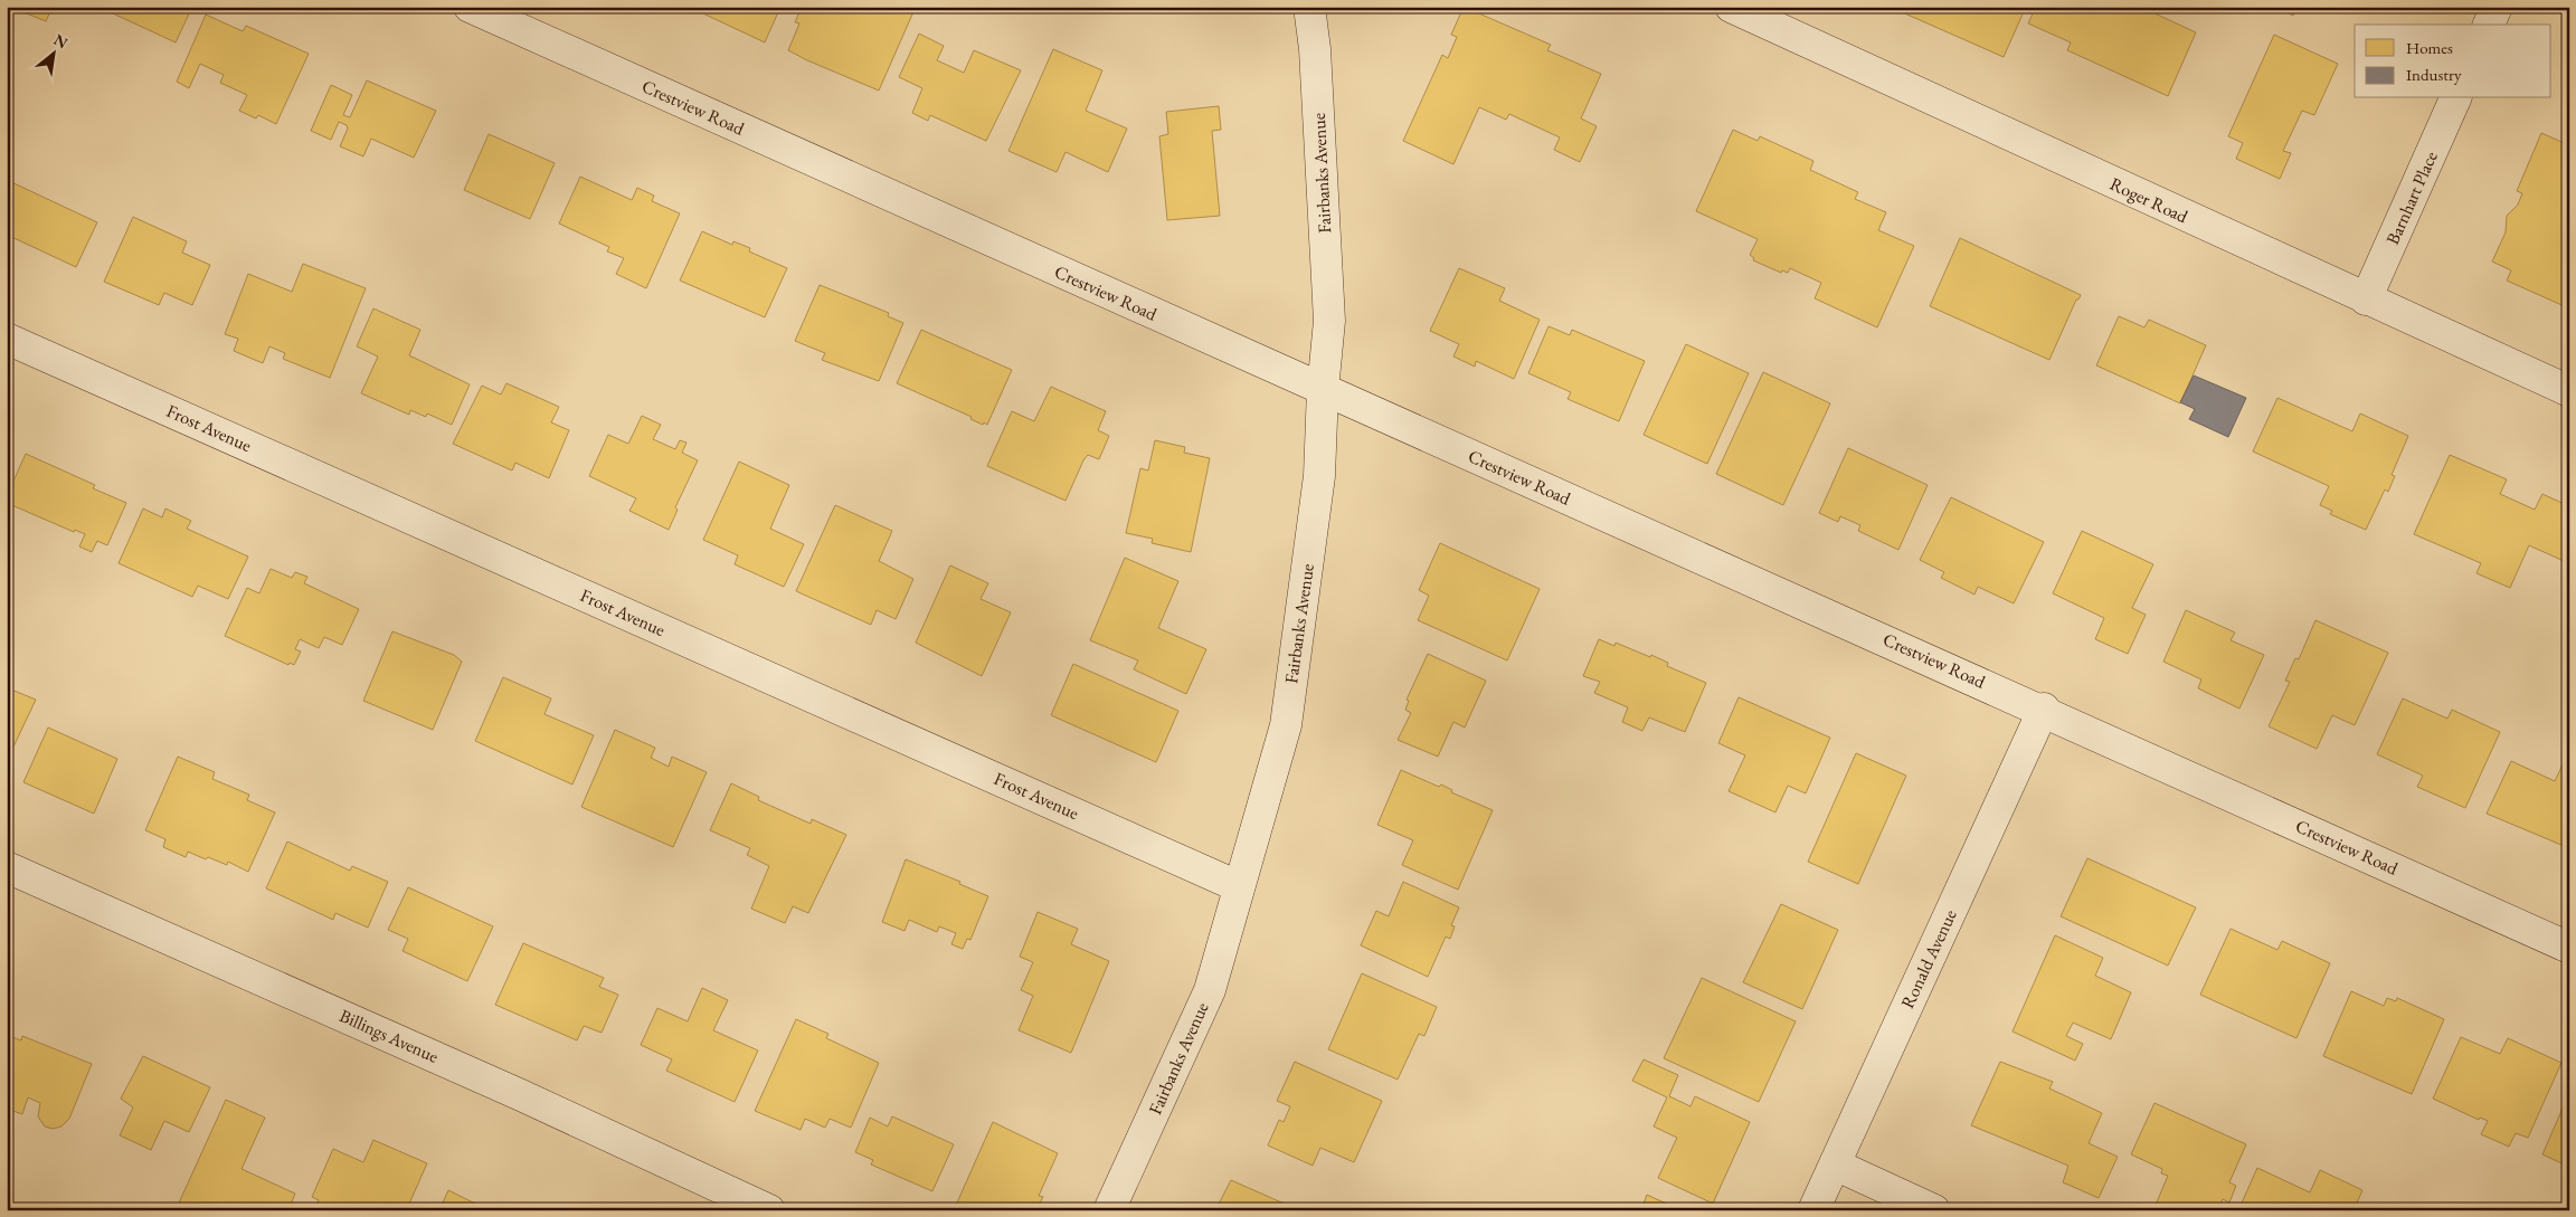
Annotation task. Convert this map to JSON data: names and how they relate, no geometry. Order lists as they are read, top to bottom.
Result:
{
  "streets": {
    "street": [
      "Crestview Road",
      "Fairbanks Avenue",
      "Barnhart Place",
      "Roger Road",
      "Frost Avenue",
      "Ronald Avenue",
      "Billings Avenue"
    ]
  },
  "crossings": [
    ["Crestview Road", "Fairbanks Avenue"],
    ["Crestview Road", "Ronald Avenue"],
    ["Fairbanks Avenue", "Frost Avenue"],
    ["Barnhart Place", "Roger Road"]
  ],
  "legend": ["Homes", "Industry"],
  "north": "top right"
}
